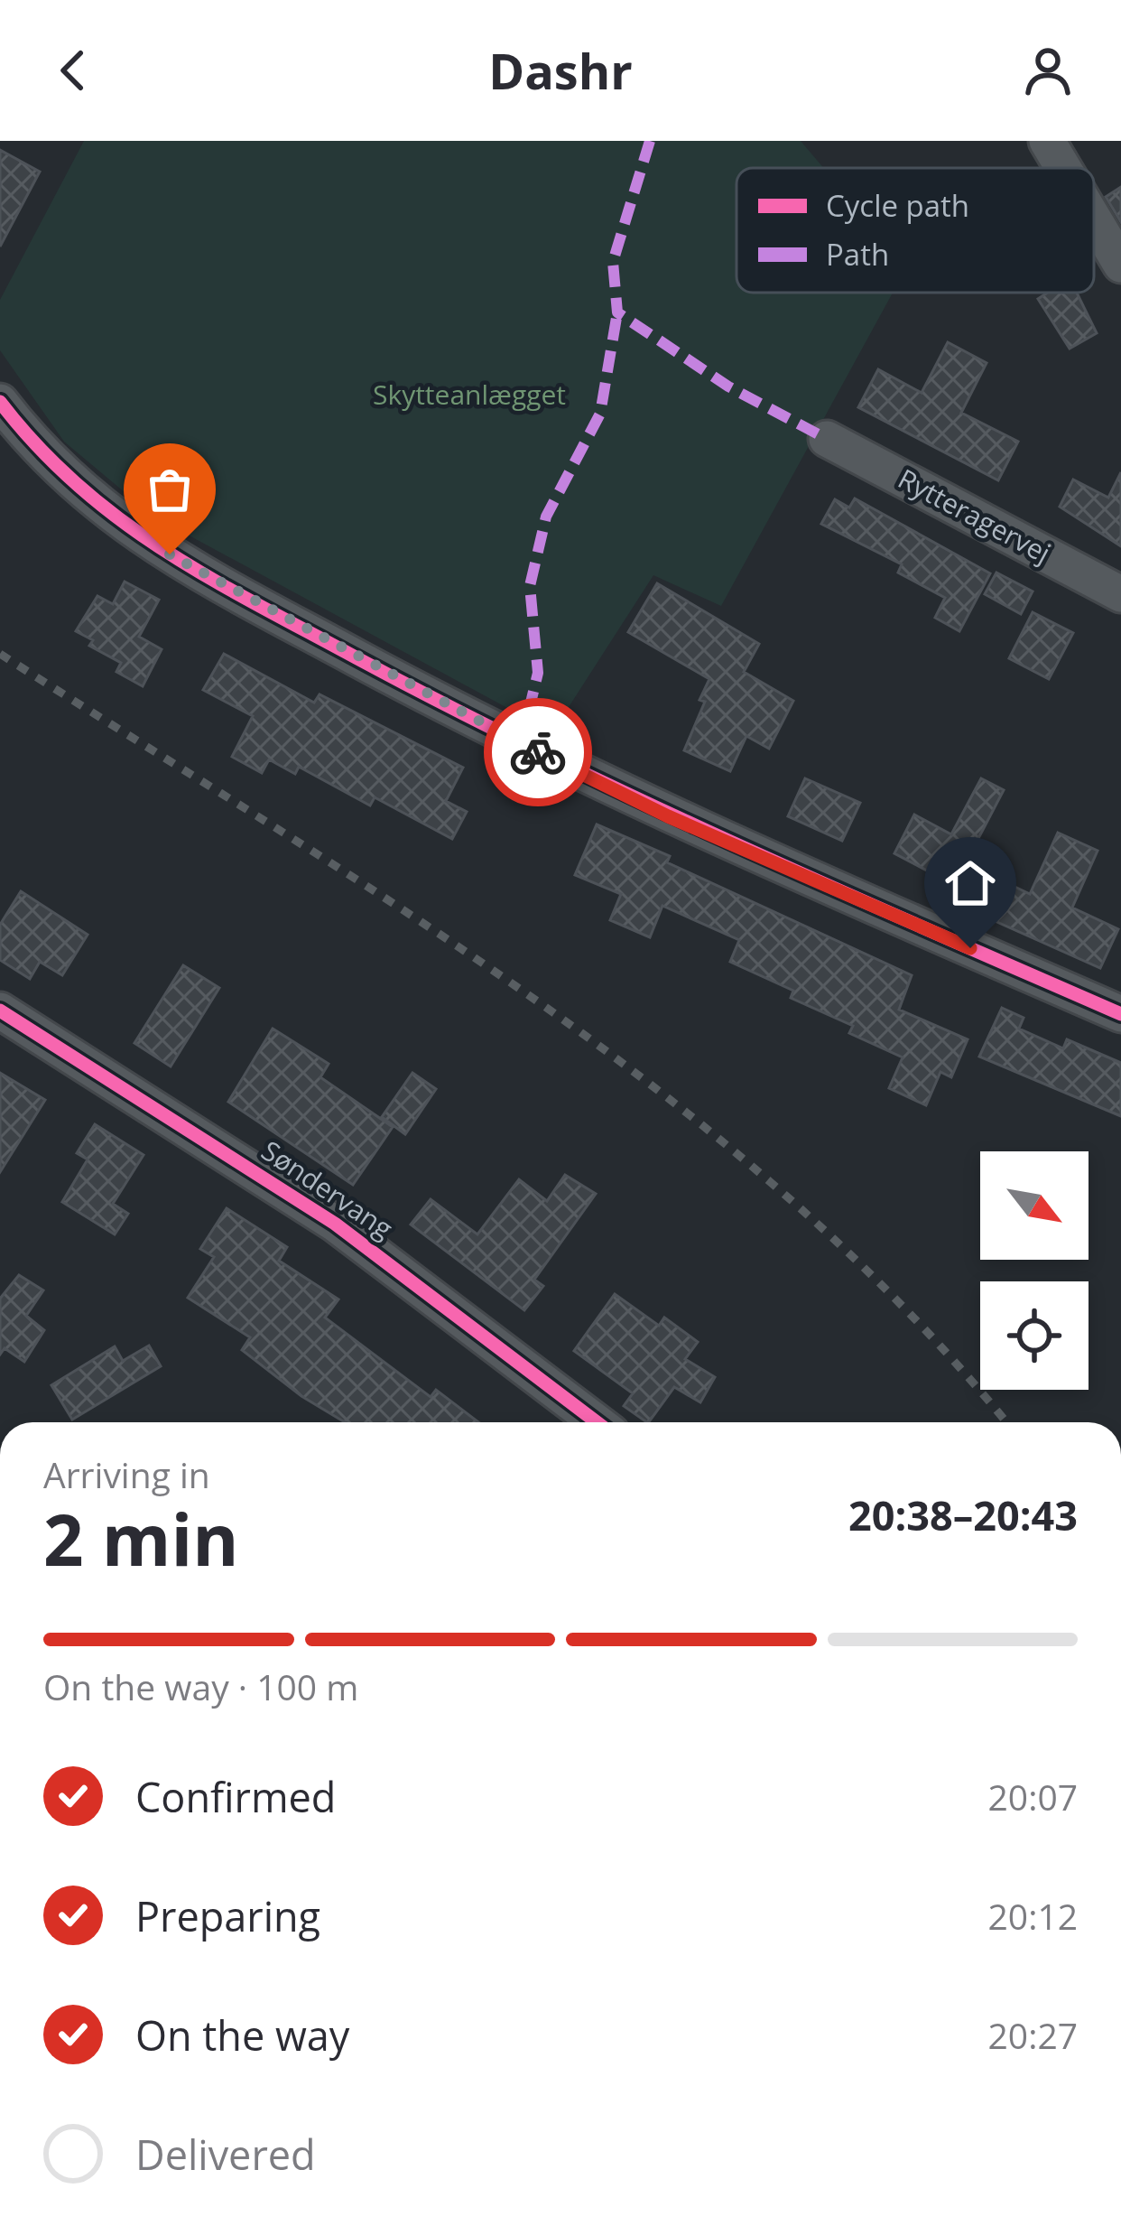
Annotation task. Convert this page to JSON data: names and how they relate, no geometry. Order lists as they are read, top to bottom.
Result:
{
  "streets": {
    "street": ["Rytteragervej", "Søndervang"]
  },
  "parks": ["Skytteanlægget"],
  "legend": ["Cycle path", "Path"],
  "north": "bottom right",
  "page": {
    "header": "Dashr",
    "heading": ["2 min", "Arriving in", "20:38–20:43"],
    "bar": "On the way · 100 m",
    "list": [
      ["Confirmed", "20:07"],
      ["Preparing", "20:12"],
      ["On the way", "20:27"],
      "Delivered"
    ]
  }
}
